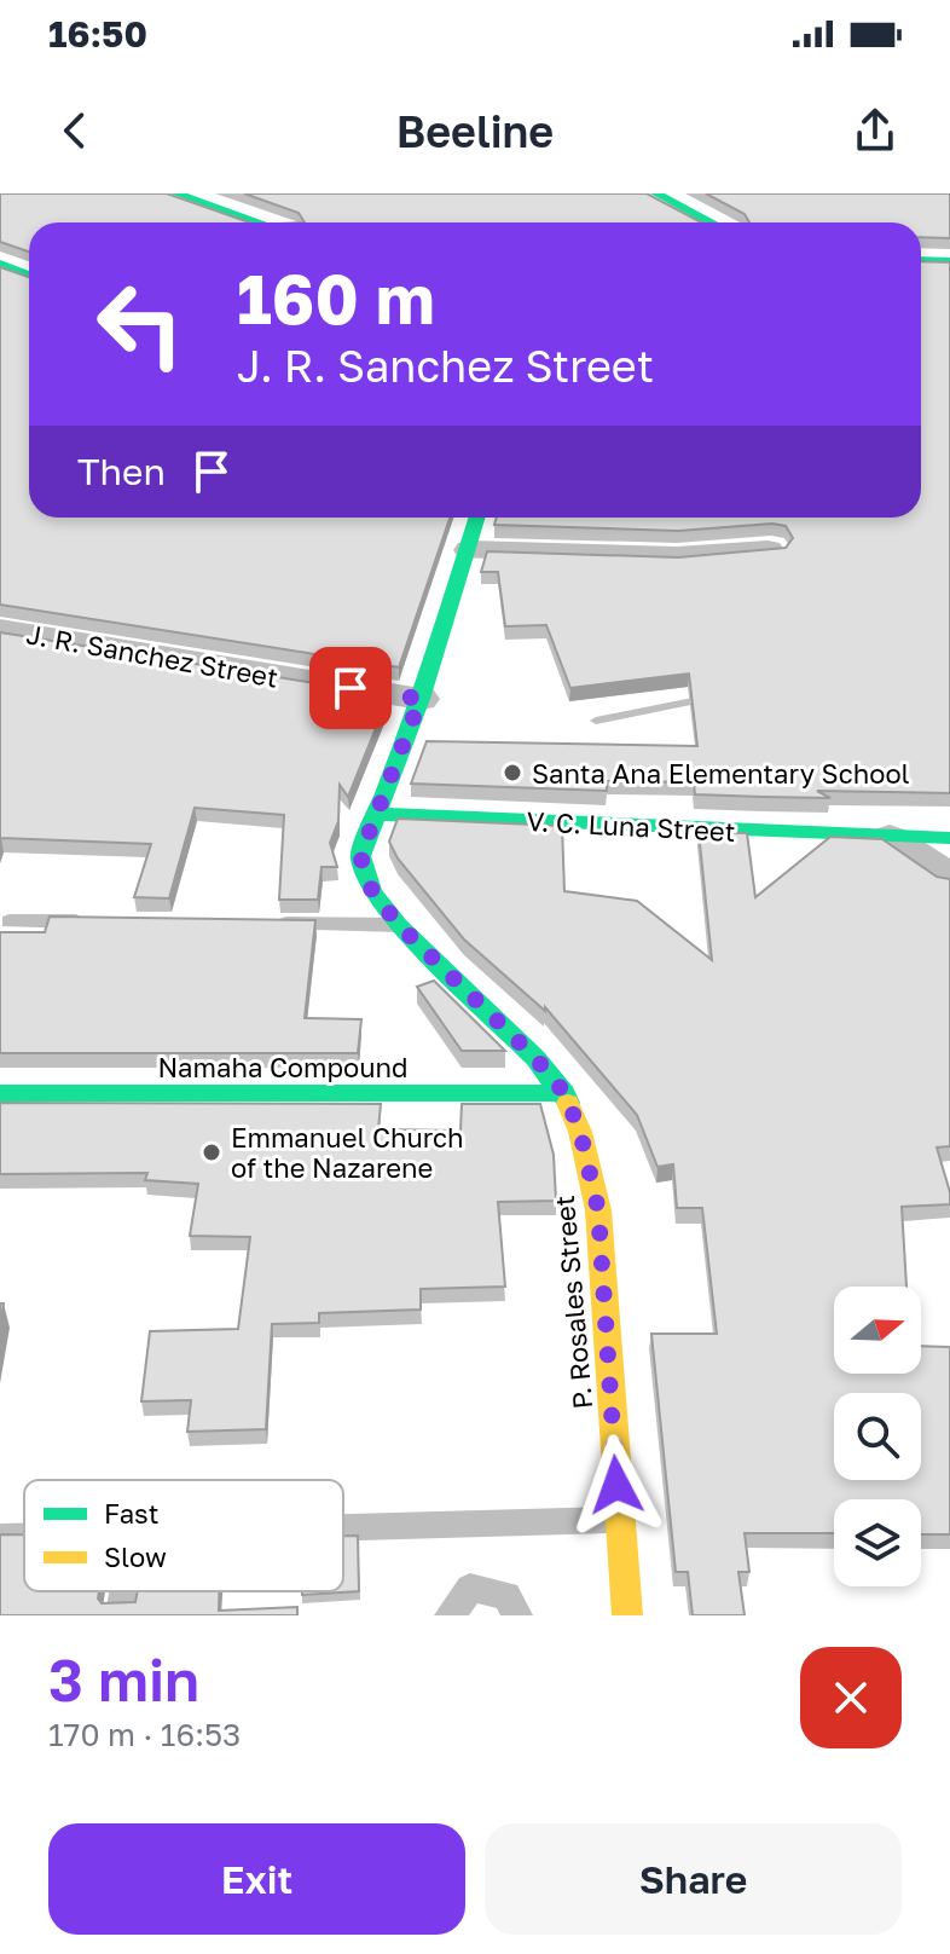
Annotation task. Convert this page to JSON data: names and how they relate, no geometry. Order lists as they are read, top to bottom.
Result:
{
  "streets": {
    "street": [
      "J. R. Sanchez Street",
      "V. C. Luna Street",
      "Namaha Compound",
      "P. Rosales Street"
    ]
  },
  "crossings": [
    ["J. R. Sanchez Street", "P. Rosales Street"],
    ["V. C. Luna Street", "P. Rosales Street"],
    ["Namaha Compound", "P. Rosales Street"]
  ],
  "places": ["Santa Ana Elementary School", "Emmanuel Church of the Nazarene"],
  "legend": ["Fast", "Slow"],
  "north": "right",
  "page": {
    "status": "16:50",
    "header": "Beeline",
    "turn": ["160 m", "J. R. Sanchez Street"],
    "then": "Then",
    "heading": ["3 min", "170 m · 16:53"],
    "buttons": ["Exit", "Share"]
  }
}
